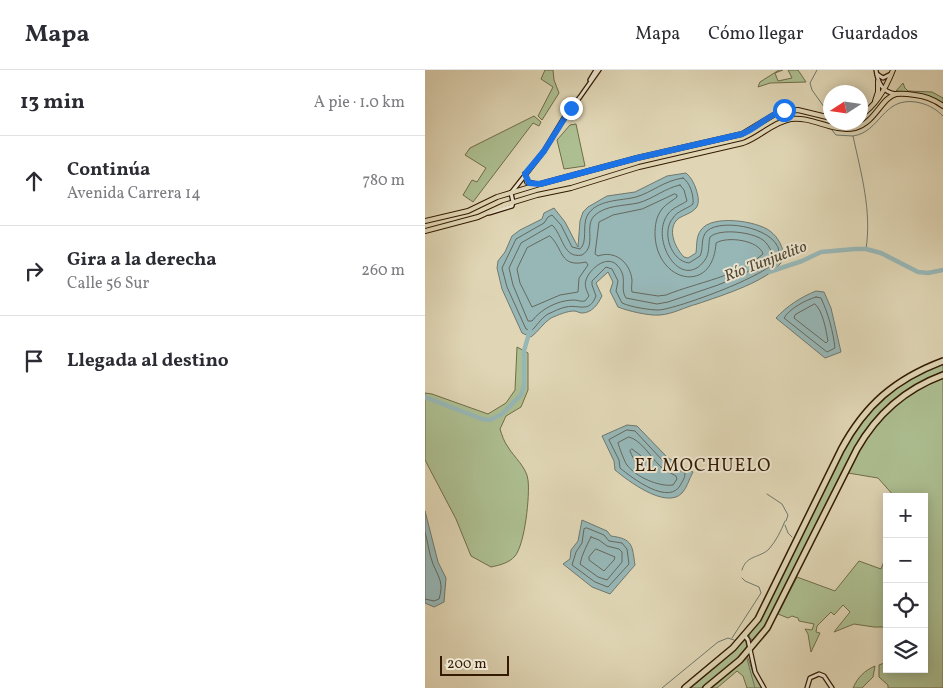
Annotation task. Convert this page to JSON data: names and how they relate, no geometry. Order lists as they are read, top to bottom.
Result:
{
  "districts": ["EL MOCHUELO"],
  "water": ["Río Tunjuelito"],
  "scale_bar": "200 m",
  "north": "left",
  "page": {
    "header": "Mapa",
    "nav": ["Mapa", "Cómo llegar", "Guardados"],
    "heading": ["13 min", "A pie · 1.0 km"],
    "list": [
      ["Continúa", "Avenida Carrera 14", "780 m"],
      ["Gira a la derecha", "Calle 56 Sur", "260 m"],
      "Llegada al destino"
    ],
    "map_buttons": ["+", "−"],
    "scale": "200 m"
  }
}
